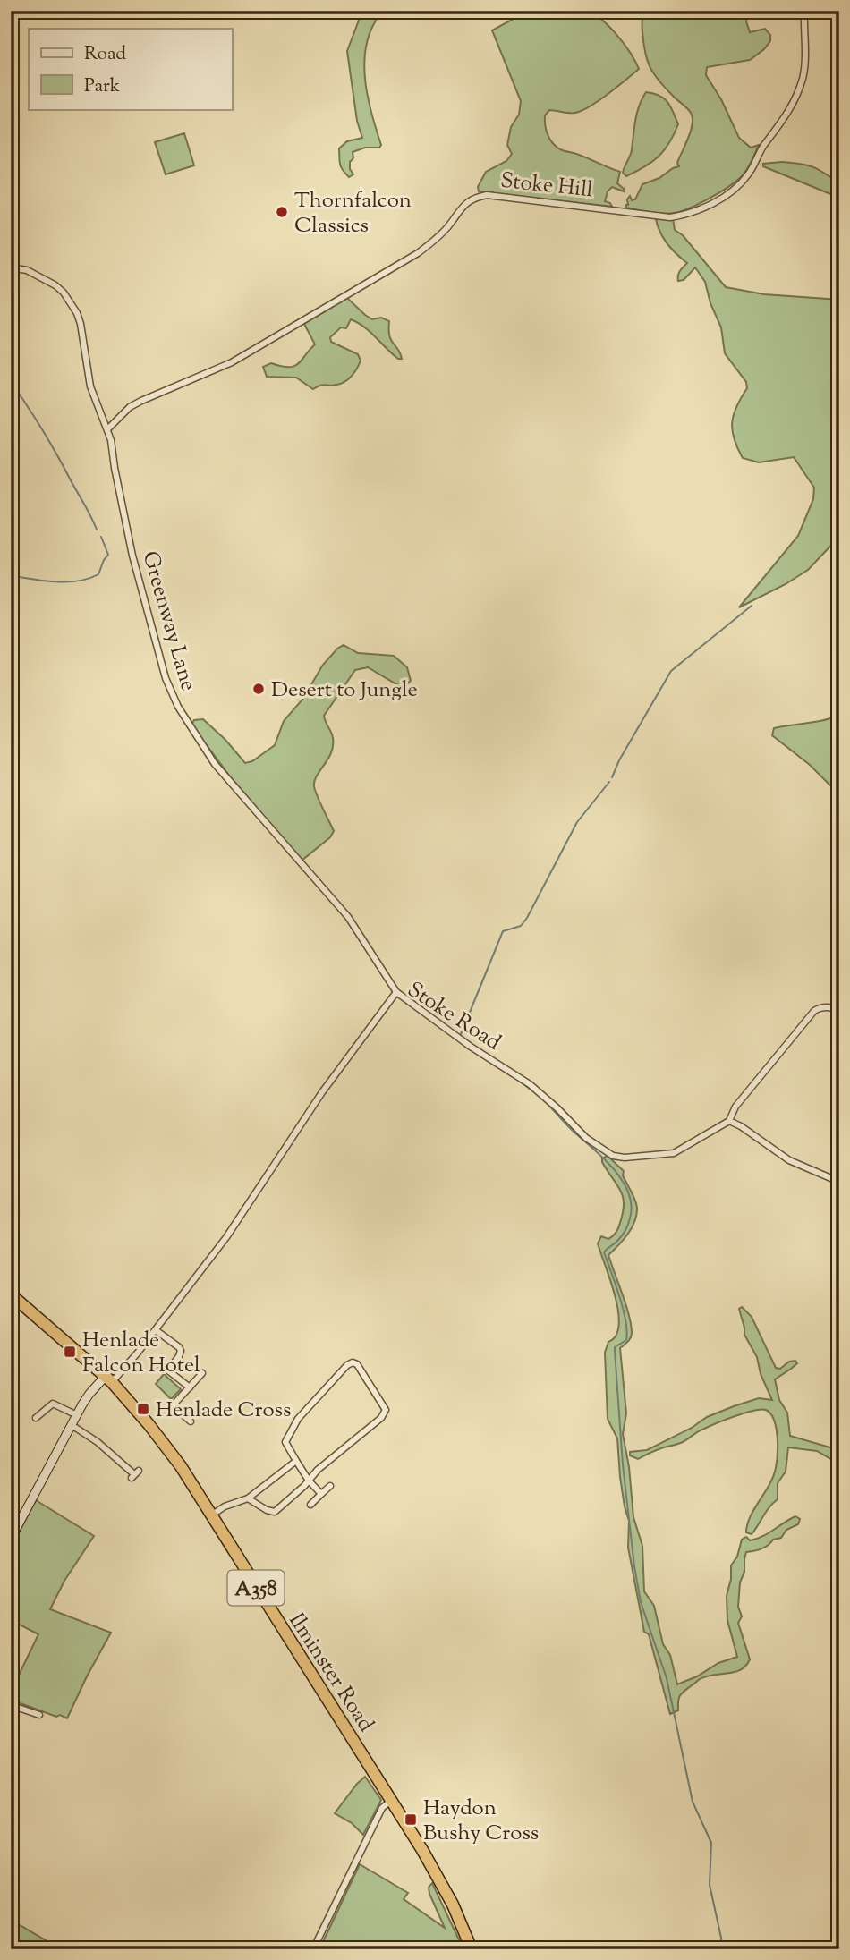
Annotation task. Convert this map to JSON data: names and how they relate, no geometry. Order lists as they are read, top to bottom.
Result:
{
  "streets": {
    "highway": ["A358", "Ilminster Road"],
    "street": ["Stoke Hill", "Greenway Lane", "Stoke Road"]
  },
  "crossings": [
    ["Stoke Hill", "Greenway Lane"],
    ["Greenway Lane", "Stoke Road"],
    ["Stoke Road", "Ilminster Road"]
  ],
  "places": {
    "other": ["Thornfalcon Classics", "Desert to Jungle"],
    "transit": ["Henlade Falcon Hotel", "Henlade Cross", "Haydon Bushy Cross"]
  },
  "legend": ["Road", "Park"]
}
